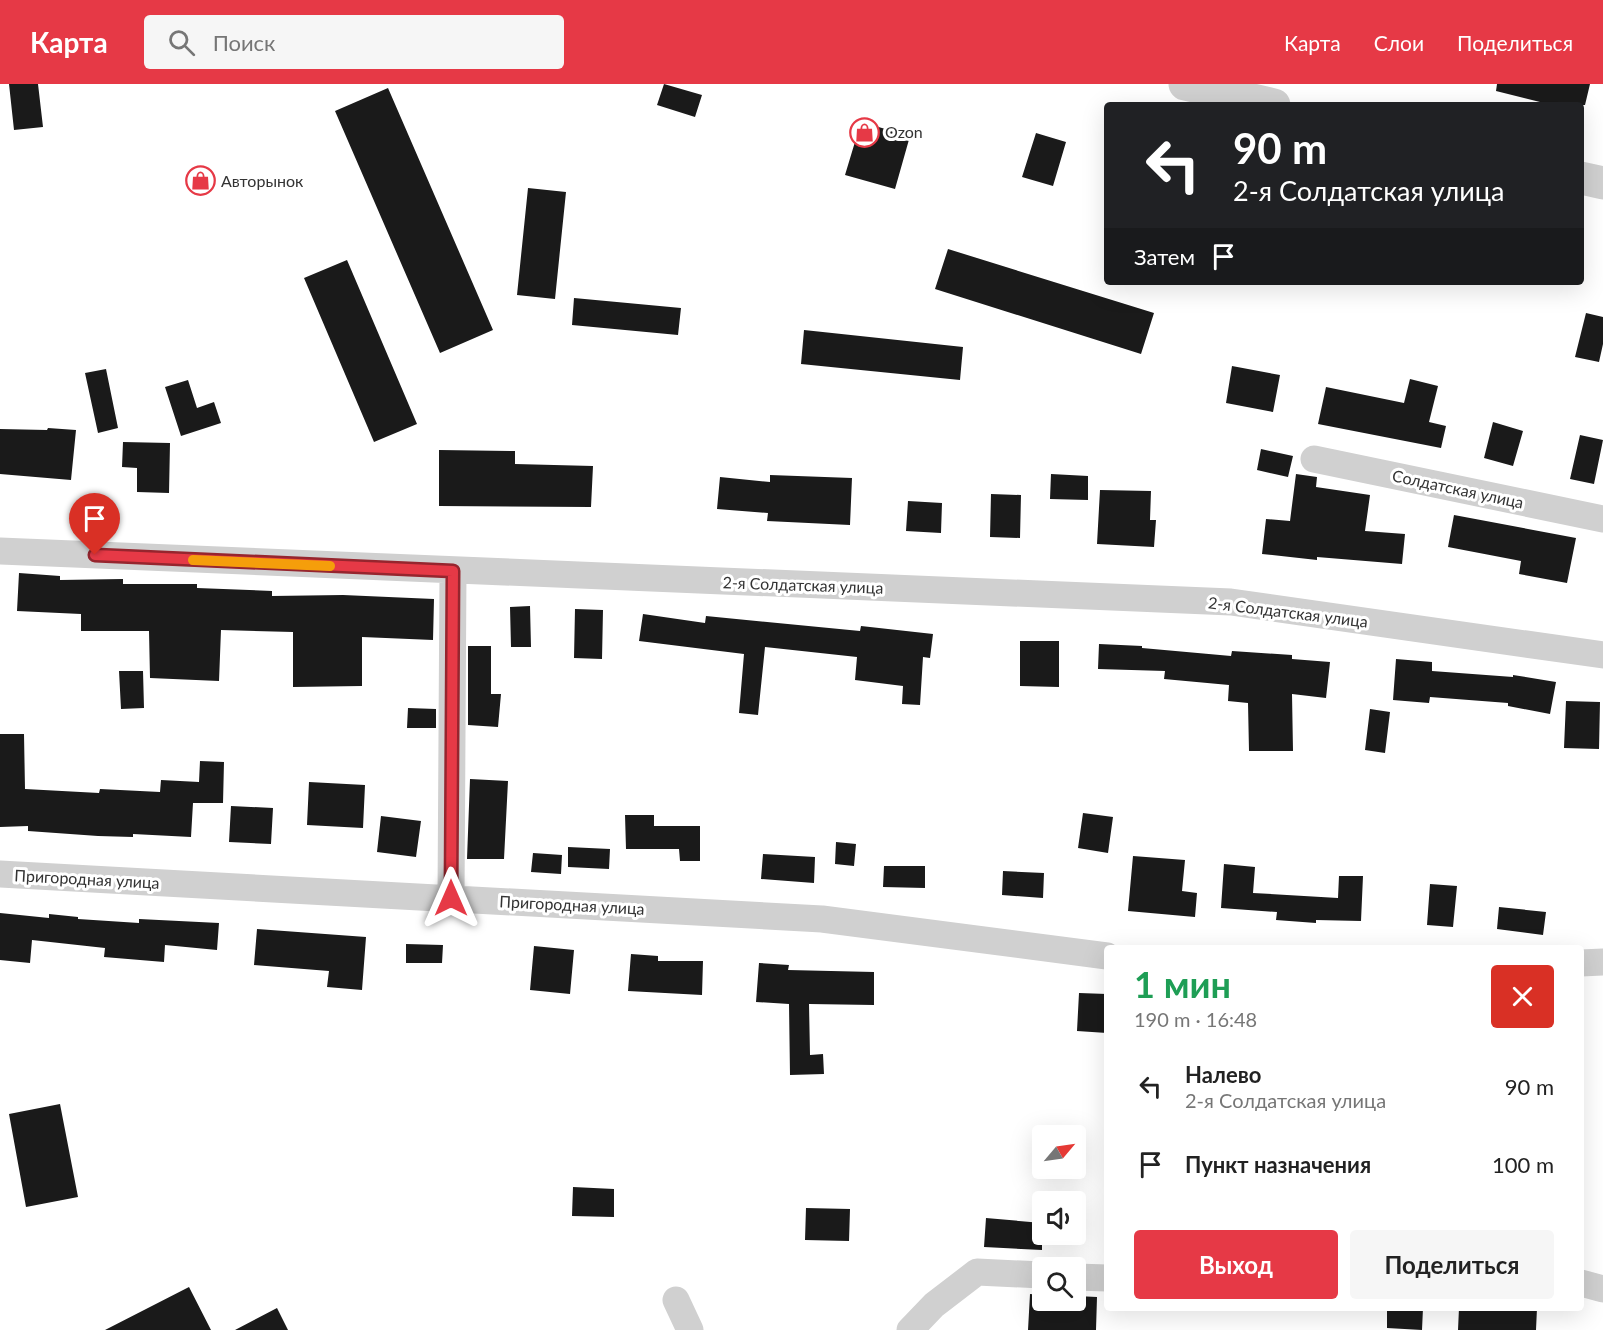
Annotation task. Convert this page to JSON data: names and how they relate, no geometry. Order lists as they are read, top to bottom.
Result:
{
  "streets": {
    "street": ["Солдатская улица", "2-я Солдатская улица", "Пригородная улица"]
  },
  "places": {
    "shop": ["Ozon", "Авторынок"]
  },
  "north": "top right",
  "page": {
    "header": "Карта",
    "search": "Поиск",
    "nav": ["Карта", "Слои", "Поделиться"],
    "turn": ["90 m", "2-я Солдатская улица"],
    "then": "Затем",
    "heading": ["1 мин", "190 m · 16:48"],
    "list": [
      {
        "name": "Налево",
        "note": "2-я Солдатская улица",
        "value": "90 m"
      },
      {
        "name": "Пункт назначения",
        "value": "100 m"
      }
    ],
    "buttons": ["Выход", "Поделиться"]
  }
}
